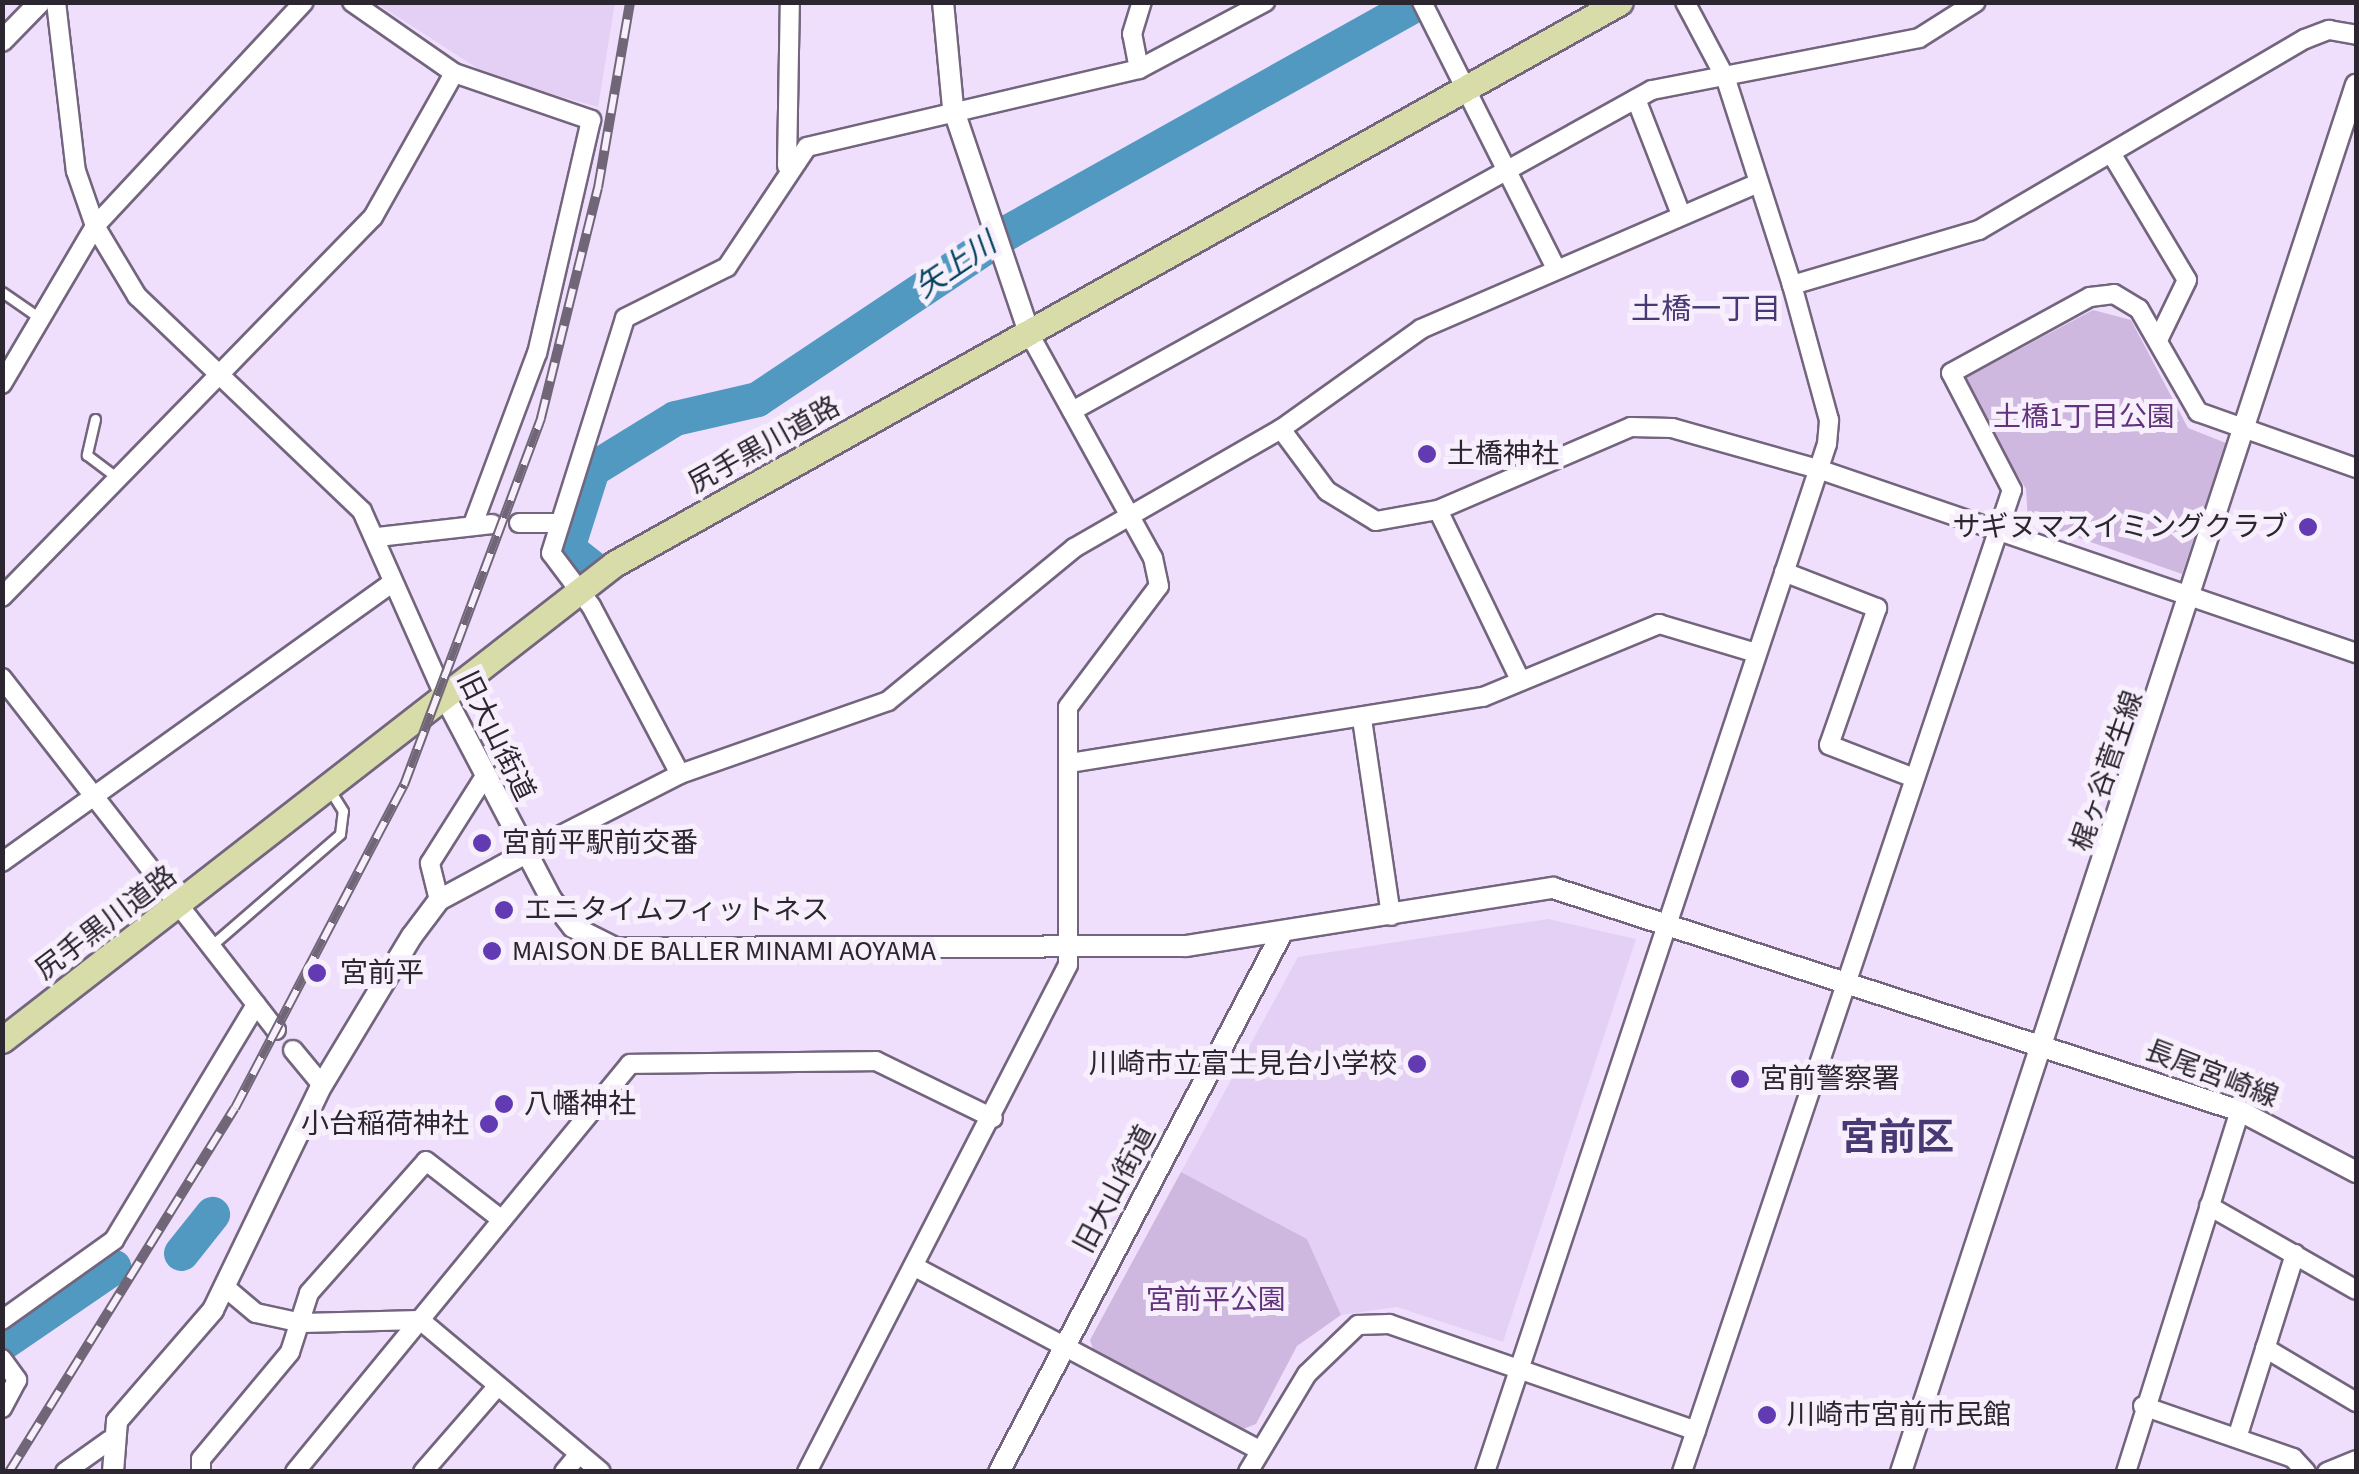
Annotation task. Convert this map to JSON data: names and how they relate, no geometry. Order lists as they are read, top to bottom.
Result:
{
  "streets": {
    "main road": ["尻手黒川道路"],
    "street": ["旧大山街道", "梶ヶ谷菅生線", "長尾宮崎線"]
  },
  "crossings": [
    ["尻手黒川道路", "旧大山街道"],
    ["旧大山街道", "長尾宮崎線"],
    ["梶ヶ谷菅生線", "長尾宮崎線"]
  ],
  "districts": ["土橋一丁目", "宮前区"],
  "water": ["矢上川"],
  "parks": ["土橋1丁目公園", "宮前平公園"],
  "places": [
    "土橋神社",
    "サギヌマスイミングクラブ",
    "宮前平駅前交番",
    "エニタイムフィットネス",
    "MAISON DE BALLER MINAMI AOYAMA",
    "宮前平",
    "川崎市立富士見台小学校",
    "宮前警察署",
    "八幡神社",
    "小台稲荷神社",
    "川崎市宮前市民館"
  ]
}
